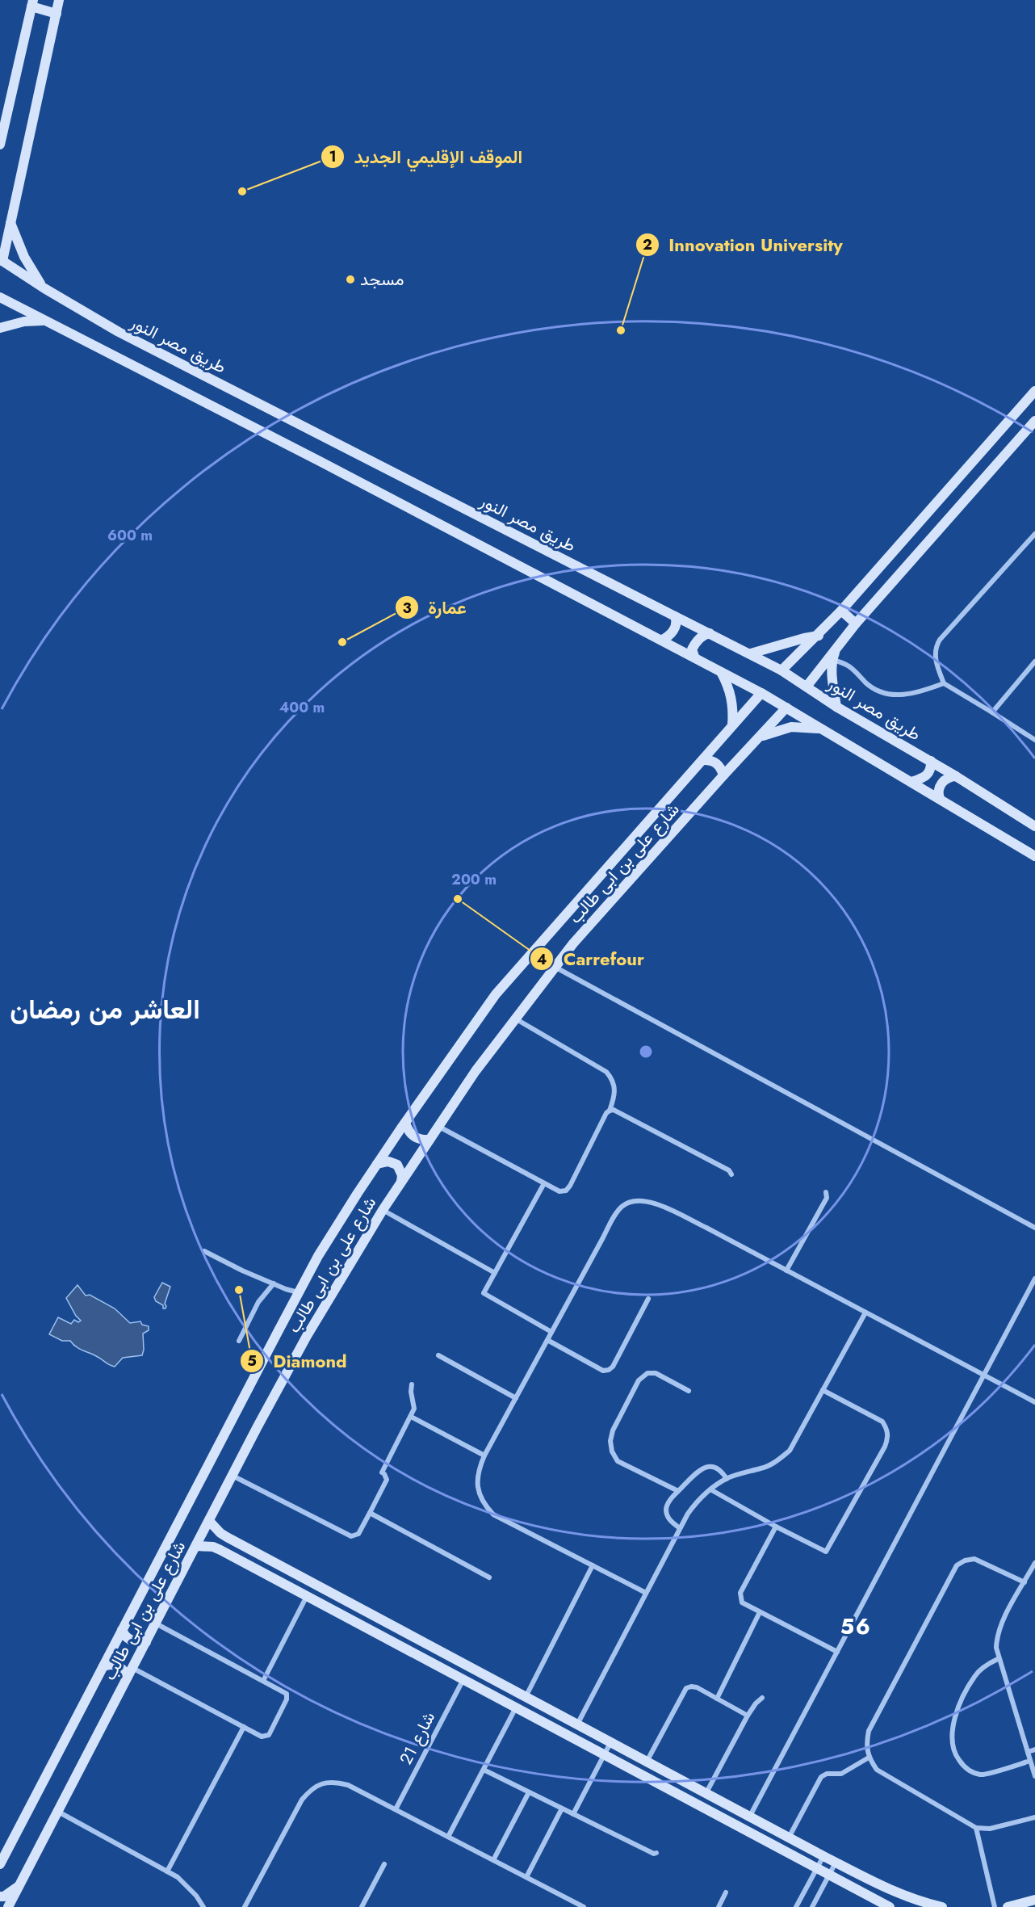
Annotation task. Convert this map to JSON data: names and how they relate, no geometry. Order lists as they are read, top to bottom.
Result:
{
  "streets": {
    "street": ["طريق مصر النور", "شارع على بن ابى طالب", "شارع 21"]
  },
  "districts": ["العاشر من رمضان", "56"],
  "places": [
    "الموقف الإقليمي الجديد",
    "مسجد",
    "Innovation University",
    "عمارة",
    "Carrefour",
    "Diamond"
  ],
  "rings": ["600 m", "400 m", "200 m"]
}
